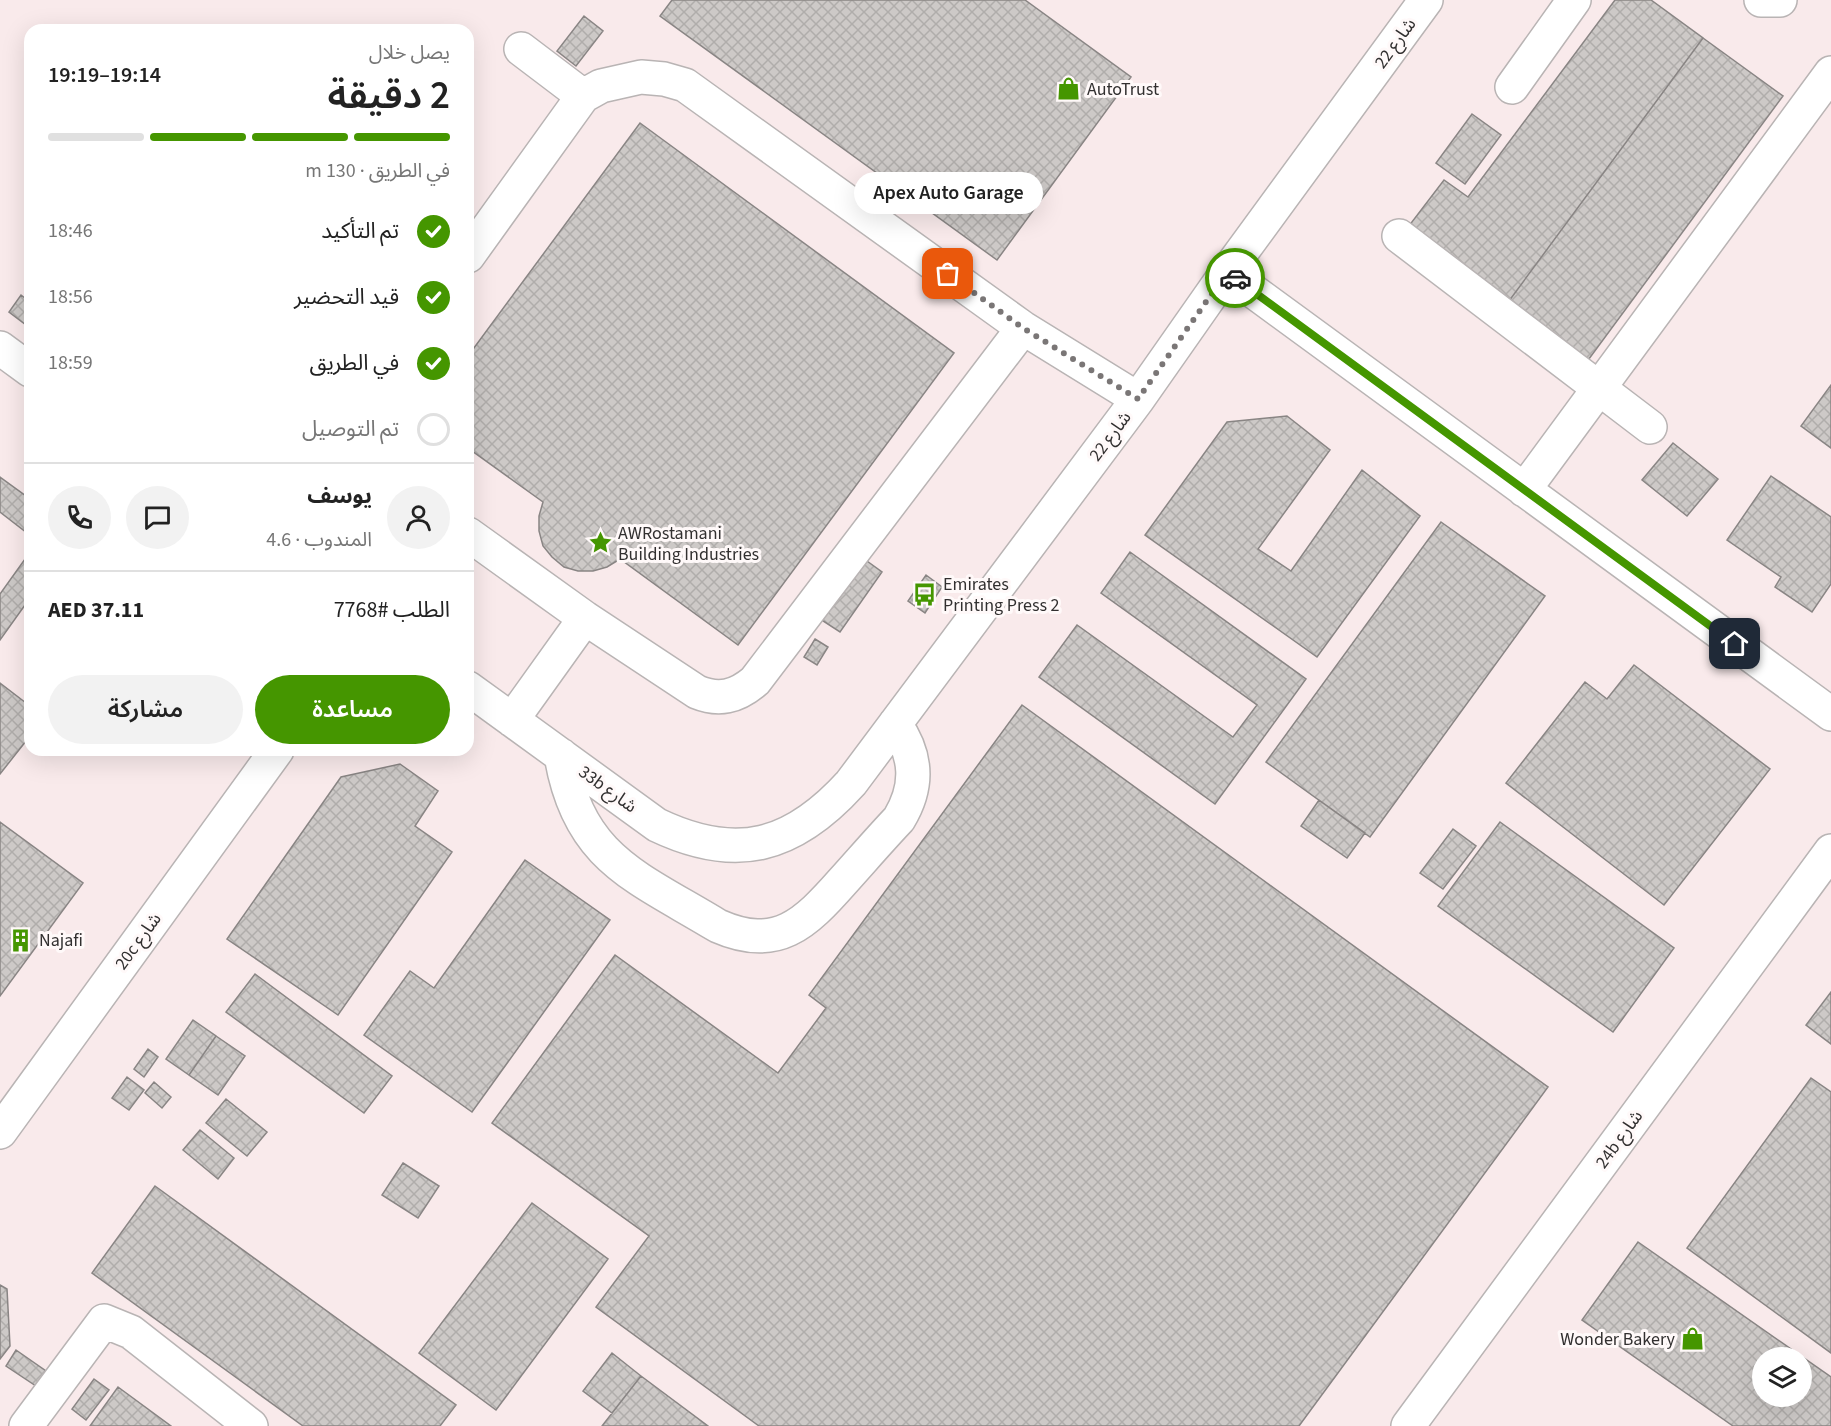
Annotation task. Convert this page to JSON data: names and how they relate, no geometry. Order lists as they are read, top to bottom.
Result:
{
  "streets": {
    "street": [
      "شارع 22",
      "33b شارع",
      "20c شارع",
      "24b شارع"
    ]
  },
  "crossings": [
    ["شارع 22", "33b شارع"]
  ],
  "places": {
    "shop": ["AutoTrust", "Wonder Bakery"],
    "other": ["Apex Auto Garage"],
    "place": ["AWRostamani Building Industries"],
    "bus stop": ["Emirates Printing Press 2"],
    "building": ["Najafi"]
  },
  "page": {
    "heading": ["2 دقيقة", "يصل خلال", "19:14–19:19"],
    "panel": [
      "يوسف",
      "المندوب · 4.6",
      "الطلب #7768",
      "AED 37.11"
    ],
    "bar": "في الطريق · 130 m",
    "bubble": "Apex Auto Garage",
    "list": [
      ["تم التأكيد", "18:46"],
      ["قيد التحضير", "18:56"],
      ["في الطريق", "18:59"],
      "تم التوصيل"
    ],
    "buttons": ["مساعدة", "مشاركة"]
  }
}
